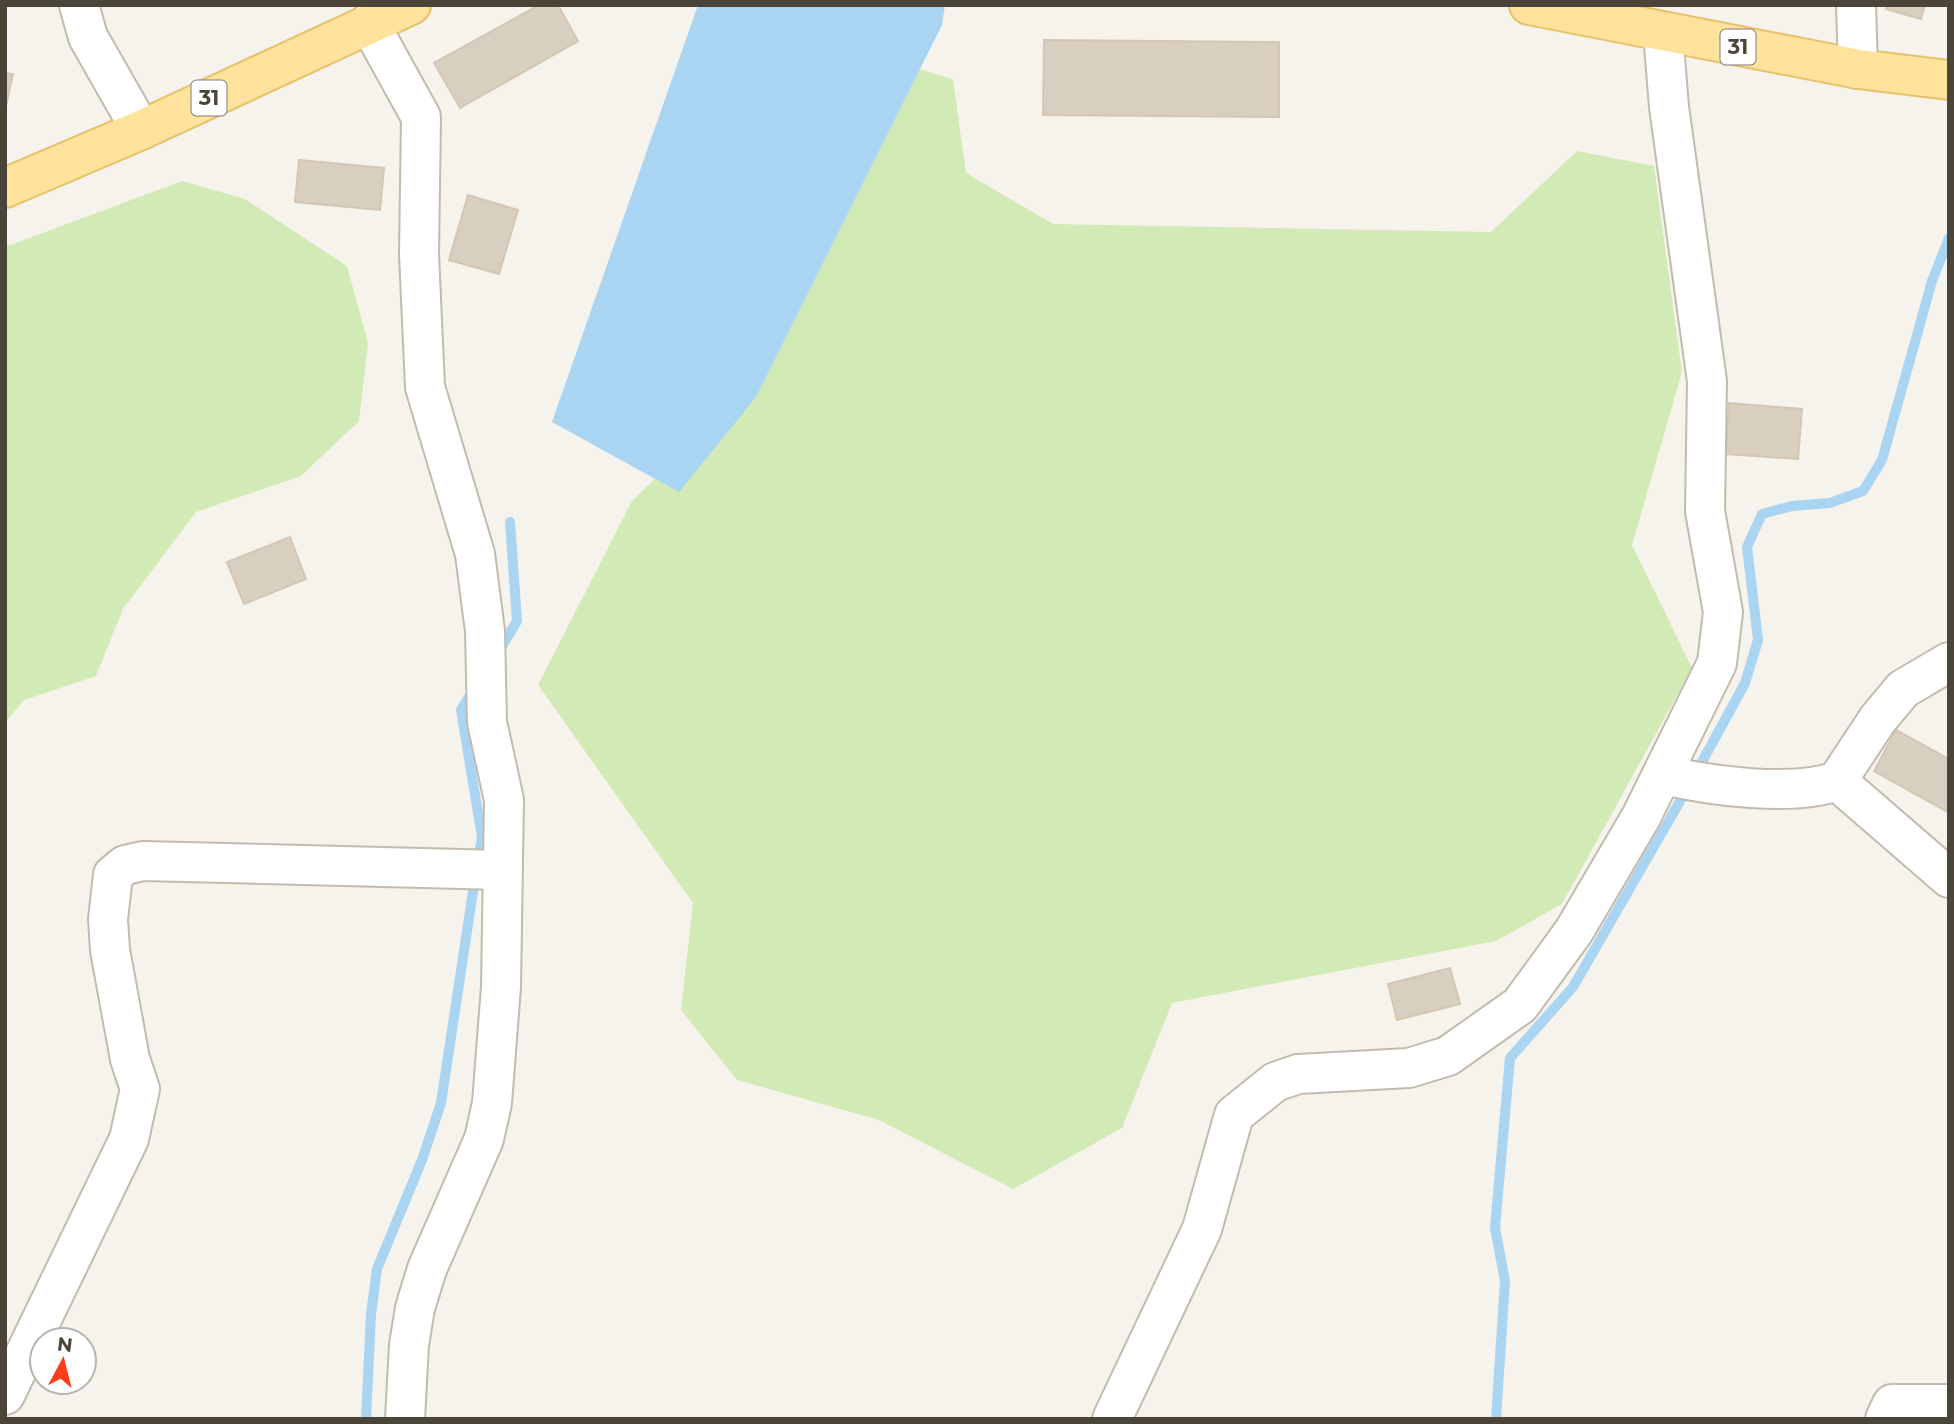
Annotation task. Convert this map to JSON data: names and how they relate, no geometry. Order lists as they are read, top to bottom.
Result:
{
  "streets": {
    "main road": ["31"]
  },
  "north": "top"
}
